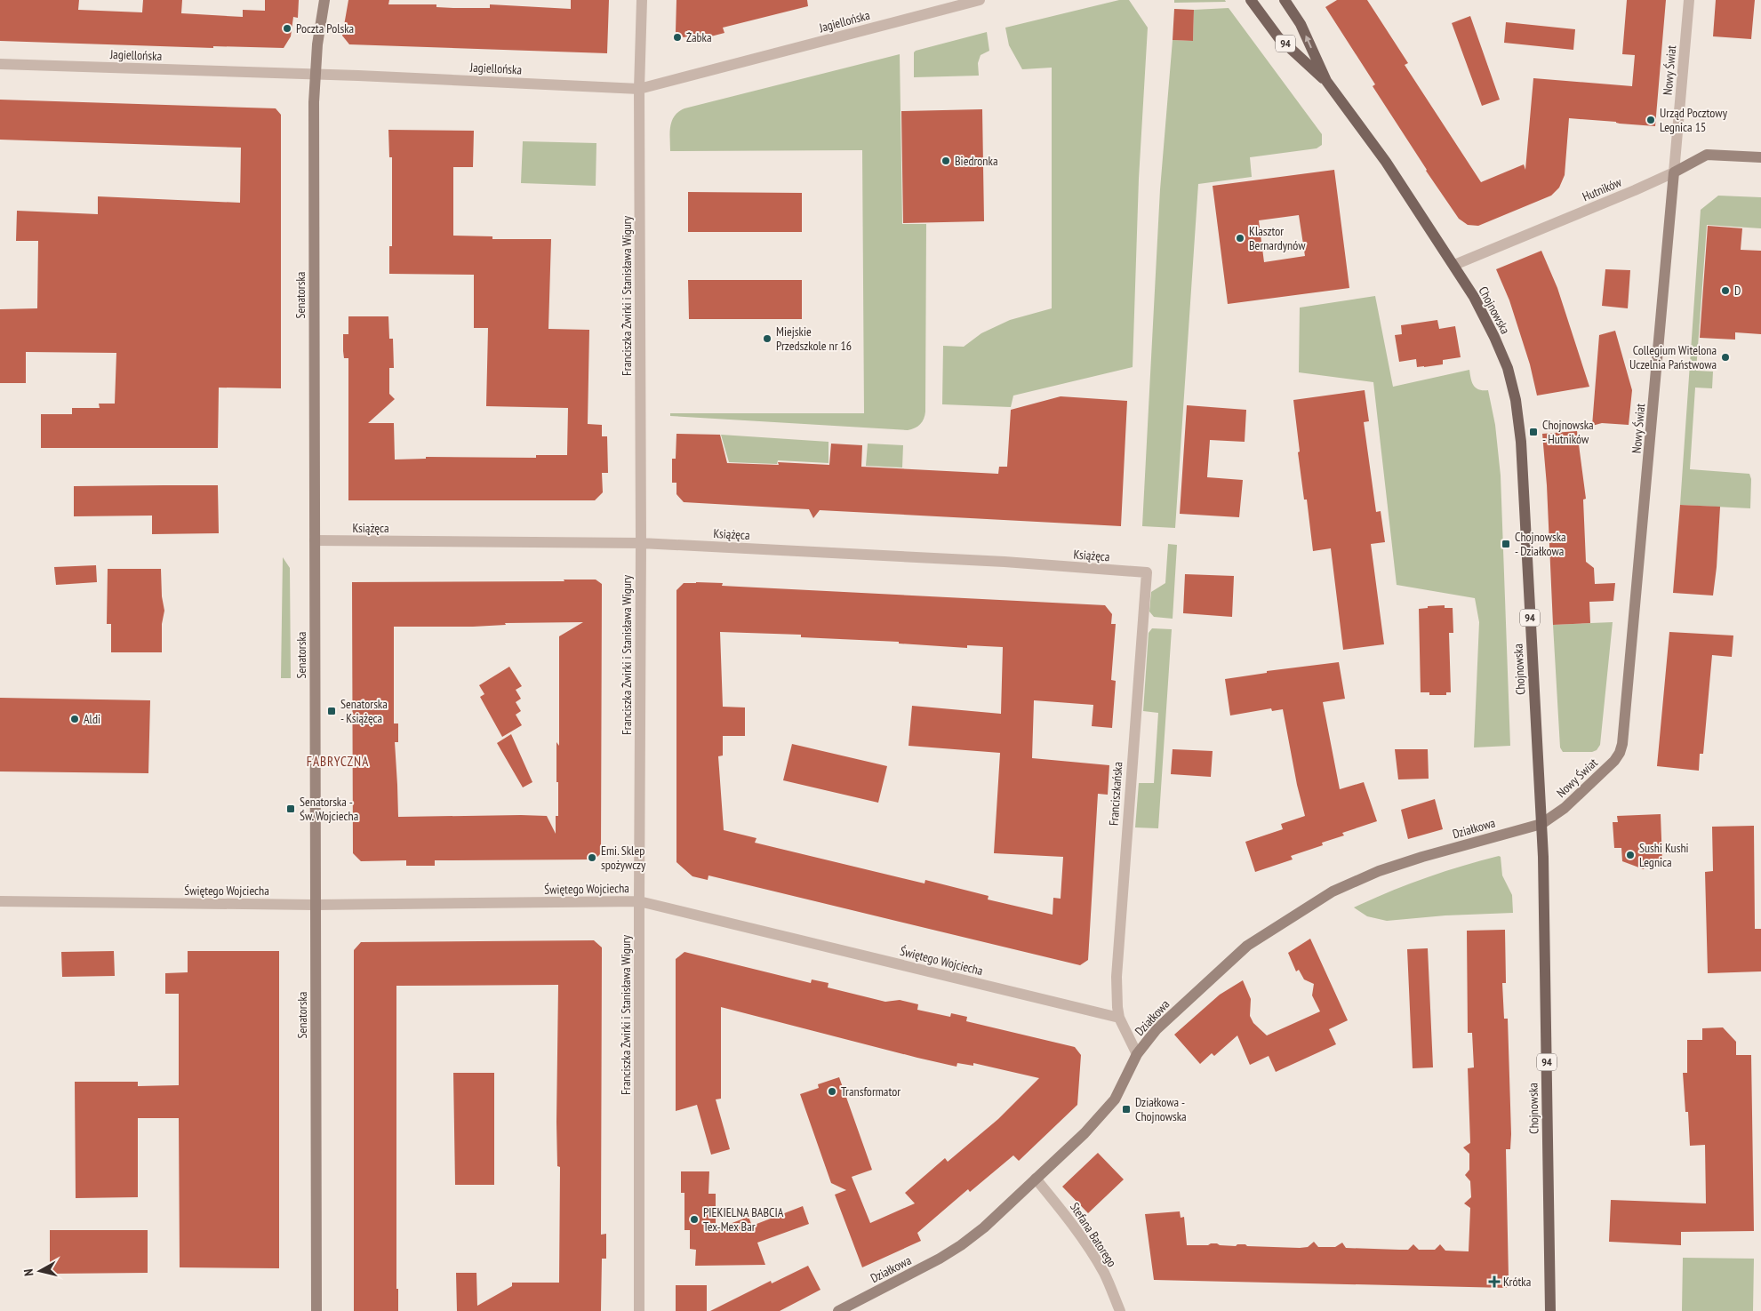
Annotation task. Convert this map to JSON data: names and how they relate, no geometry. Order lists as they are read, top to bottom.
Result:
{
  "streets": {
    "main road": ["94", "Chojnowska"],
    "street": [
      "Jagiellońska",
      "Nowy Świat",
      "Hutników",
      "Senatorska",
      "Franciszka Żwirki i Stanisława Wigury",
      "Książęca",
      "Franciszkańska",
      "Działkowa",
      "Świętego Wojciecha",
      "Stefana Batorego"
    ]
  },
  "crossings": [
    ["Jagiellońska", "Senatorska"],
    ["Jagiellońska", "Franciszka Żwirki i Stanisława Wigury"],
    ["Nowy Świat", "Hutników"],
    ["Nowy Świat", "Chojnowska"],
    ["Nowy Świat", "Działkowa"],
    ["Hutników", "Chojnowska"],
    ["Senatorska", "Książęca"],
    ["Senatorska", "Świętego Wojciecha"],
    ["Franciszka Żwirki i Stanisława Wigury", "Książęca"],
    ["Franciszka Żwirki i Stanisława Wigury", "Świętego Wojciecha"],
    ["Chojnowska", "Działkowa"],
    ["Książęca", "Franciszkańska"],
    ["Franciszkańska", "Świętego Wojciecha"],
    ["Działkowa", "Stefana Batorego"]
  ],
  "districts": ["FABRYCZNA"],
  "places": {
    "other": [
      "Poczta Polska",
      "Żabka",
      "Urząd Pocztowy Legnica 15",
      "Biedronka",
      "Klasztor Bernardynów",
      "D",
      "Miejskie Przedszkole nr 16",
      "Collegium Witelona Uczelnia Państwowa",
      "Aldi",
      "Sushi Kushi Legnica",
      "Emi. Sklep spożywczy",
      "Transformator",
      "PIEKIELNA BABCIA Tex-Mex Bar"
    ],
    "transit": [
      "Chojnowska - Hutników",
      "Chojnowska - Działkowa",
      "Senatorska - Książęca",
      "Senatorska - Św. Wojciecha",
      "Działkowa - Chojnowska"
    ],
    "health": ["Krótka"]
  },
  "north": "left"
}
